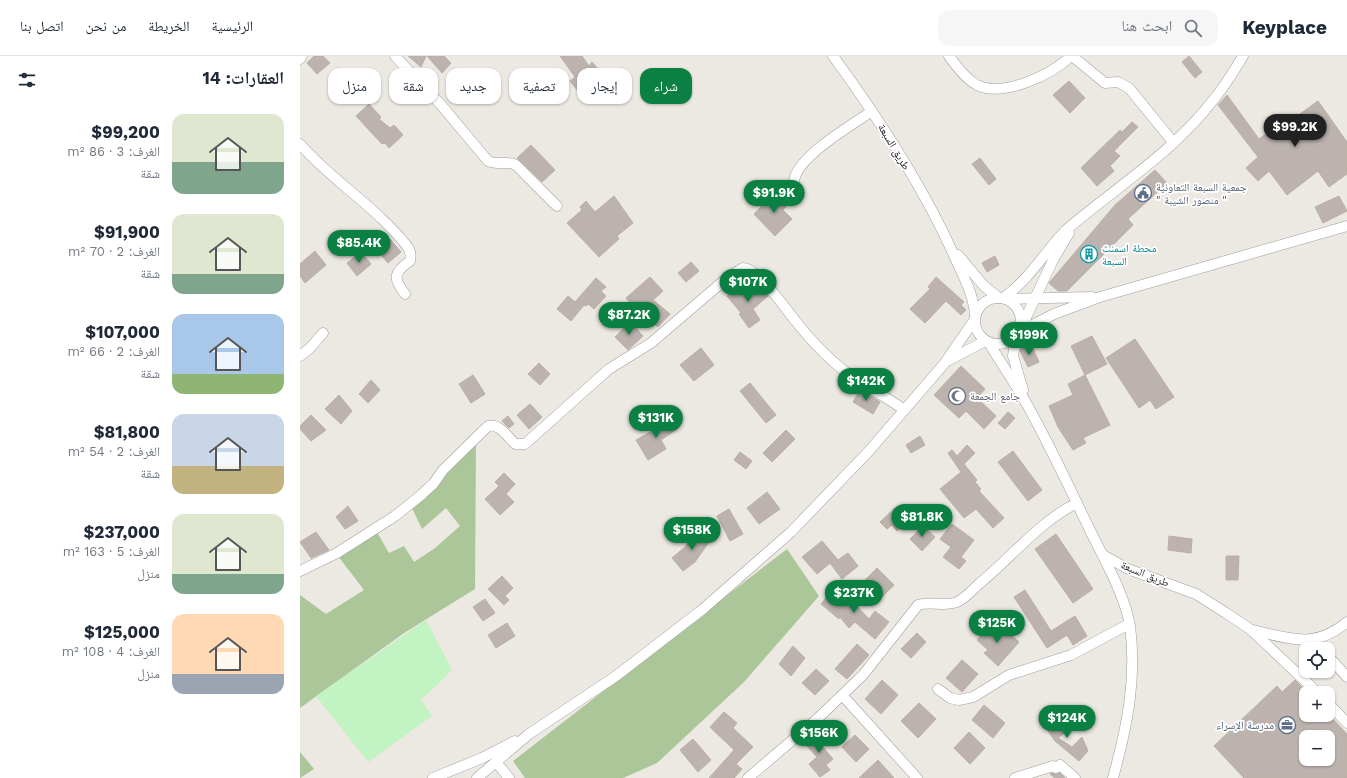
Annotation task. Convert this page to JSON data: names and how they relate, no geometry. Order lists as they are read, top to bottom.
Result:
{
  "streets": {
    "street": ["طريق السبعة"]
  },
  "places": {
    "public building": ["جمعية السبعة التعاونية \" منصور الشيبة \""],
    "building": ["محطة اسمنت السبعة"],
    "mosque": ["جامع الجمعة"],
    "office": ["مدرسة الإسراء"]
  },
  "page": {
    "header": "Keyplace",
    "search": "ابحث هنا",
    "nav": [
      "الرئيسية",
      "الخريطة",
      "من نحن",
      "اتصل بنا"
    ],
    "heading": "العقارات: 14",
    "chip": [
      "شراء",
      "إيجار",
      "تصفية",
      "جديد",
      "شقة",
      "منزل"
    ],
    "list": [
      {
        "name": "$99,200",
        "note": "الغرف: 3 · 86 m² · شقة"
      },
      {
        "name": "$91,900",
        "note": "الغرف: 2 · 70 m² · شقة"
      },
      {
        "name": "$107,000",
        "note": "الغرف: 2 · 66 m² · شقة"
      },
      {
        "name": "$81,800",
        "note": "الغرف: 2 · 54 m² · شقة"
      },
      {
        "name": "$237,000",
        "note": "الغرف: 5 · 163 m² · منزل"
      },
      {
        "name": "$125,000",
        "note": "الغرف: 4 · 108 m² · منزل"
      }
    ],
    "price": [
      "$99.2K",
      "$91.9K",
      "$85.4K",
      "$107K",
      "$87.2K",
      "$199K",
      "$142K",
      "$131K",
      "$81.8K",
      "$158K",
      "$237K",
      "$125K",
      "$124K",
      "$156K"
    ],
    "map_buttons": ["+", "−"]
  }
}
